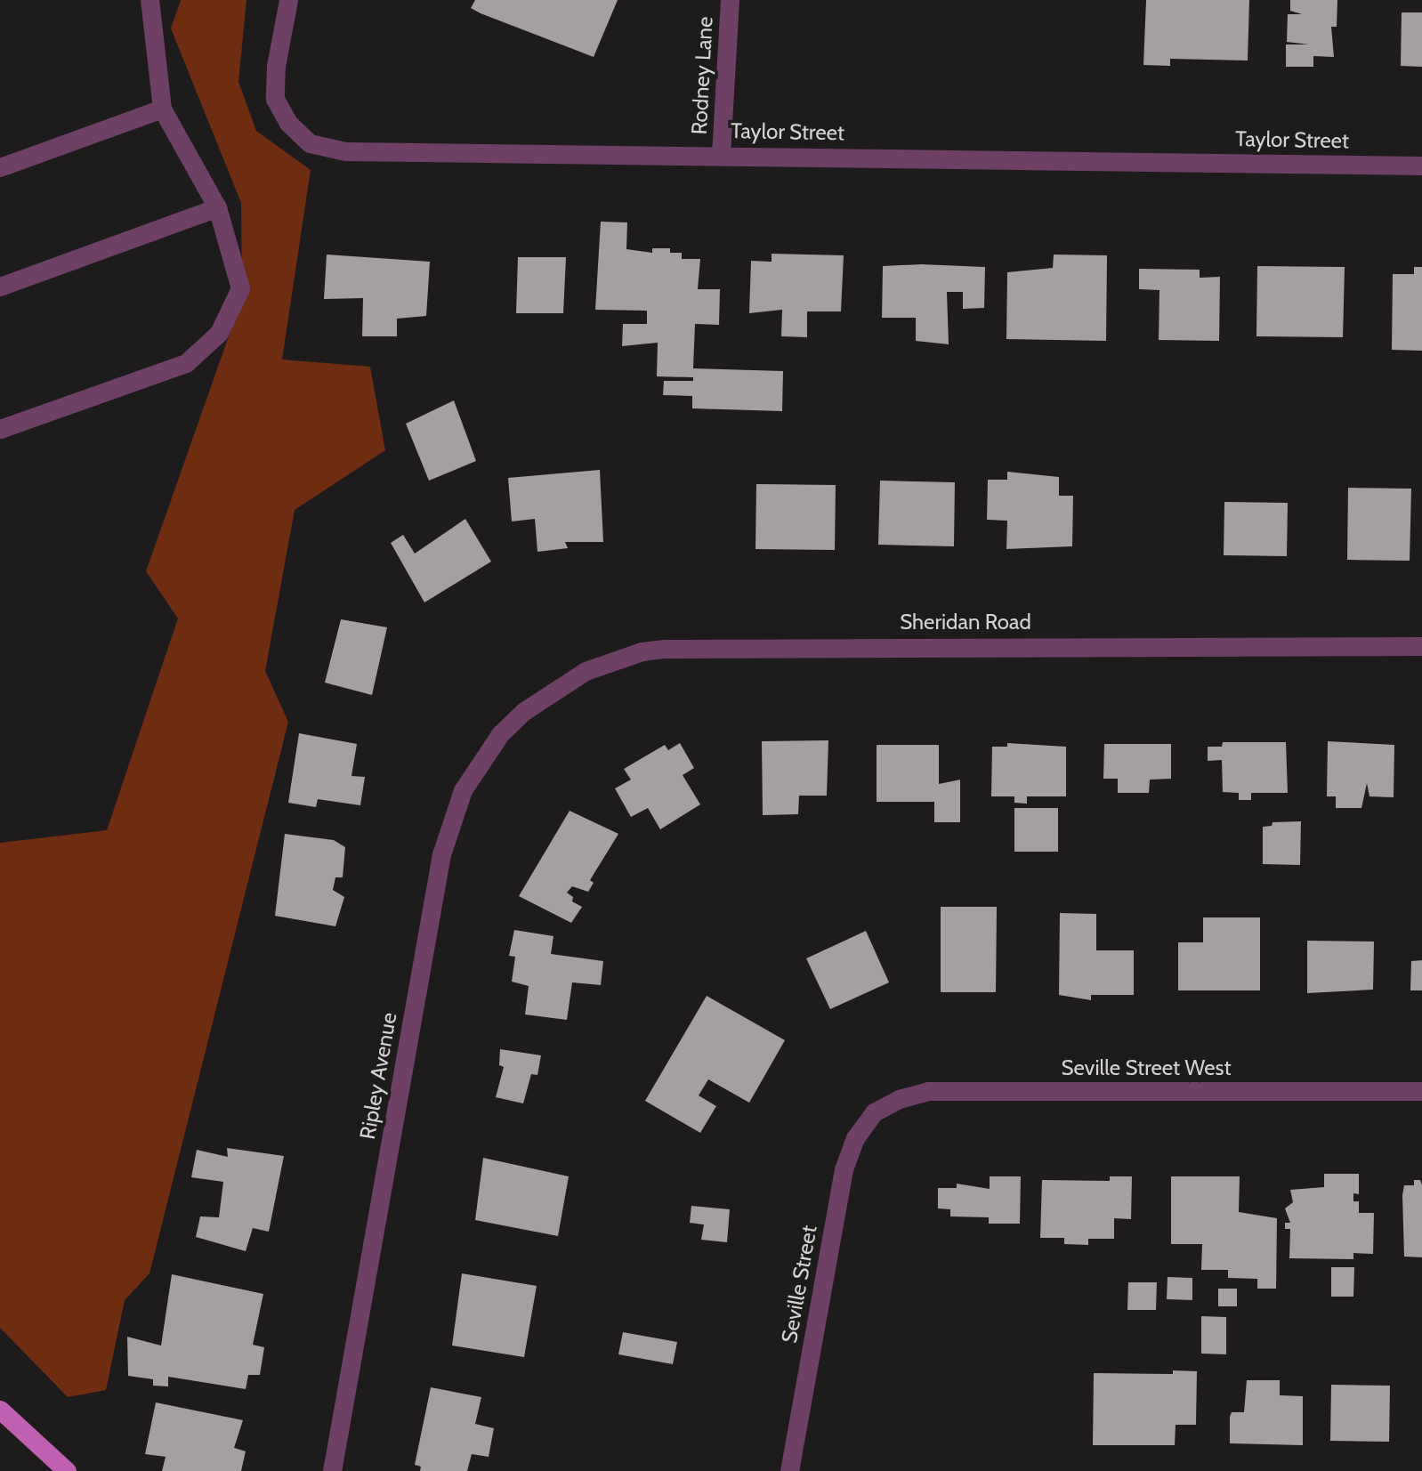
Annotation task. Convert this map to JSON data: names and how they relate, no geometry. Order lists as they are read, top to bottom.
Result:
{
  "streets": {
    "street": [
      "Rodney Lane",
      "Taylor Street",
      "Sheridan Road",
      "Seville Street West",
      "Ripley Avenue",
      "Seville Street"
    ]
  },
  "crossings": [
    ["Rodney Lane", "Taylor Street"],
    ["Sheridan Road", "Ripley Avenue"],
    ["Seville Street West", "Seville Street"]
  ]
}
